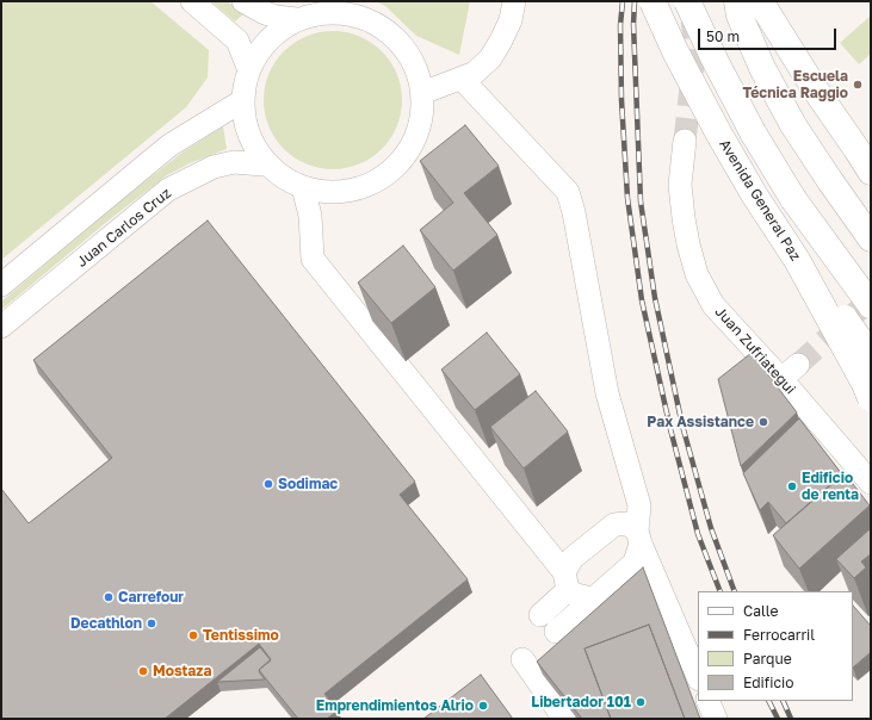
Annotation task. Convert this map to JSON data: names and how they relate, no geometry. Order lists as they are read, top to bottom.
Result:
{
  "streets": {
    "highway": ["Avenida General Paz"],
    "street": ["Juan Carlos Cruz", "Juan Zufriategui"]
  },
  "places": [
    "Escuela Técnica Raggio",
    "Pax Assistance",
    "Sodimac",
    "Edificio de renta",
    "Carrefour",
    "Decathlon",
    "Tentissimo",
    "Mostaza",
    "Libertador 101",
    "Emprendimientos Alrio"
  ],
  "legend": [
    "Calle",
    "Ferrocarril",
    "Parque",
    "Edificio"
  ],
  "scale_bar": "50 m"
}
